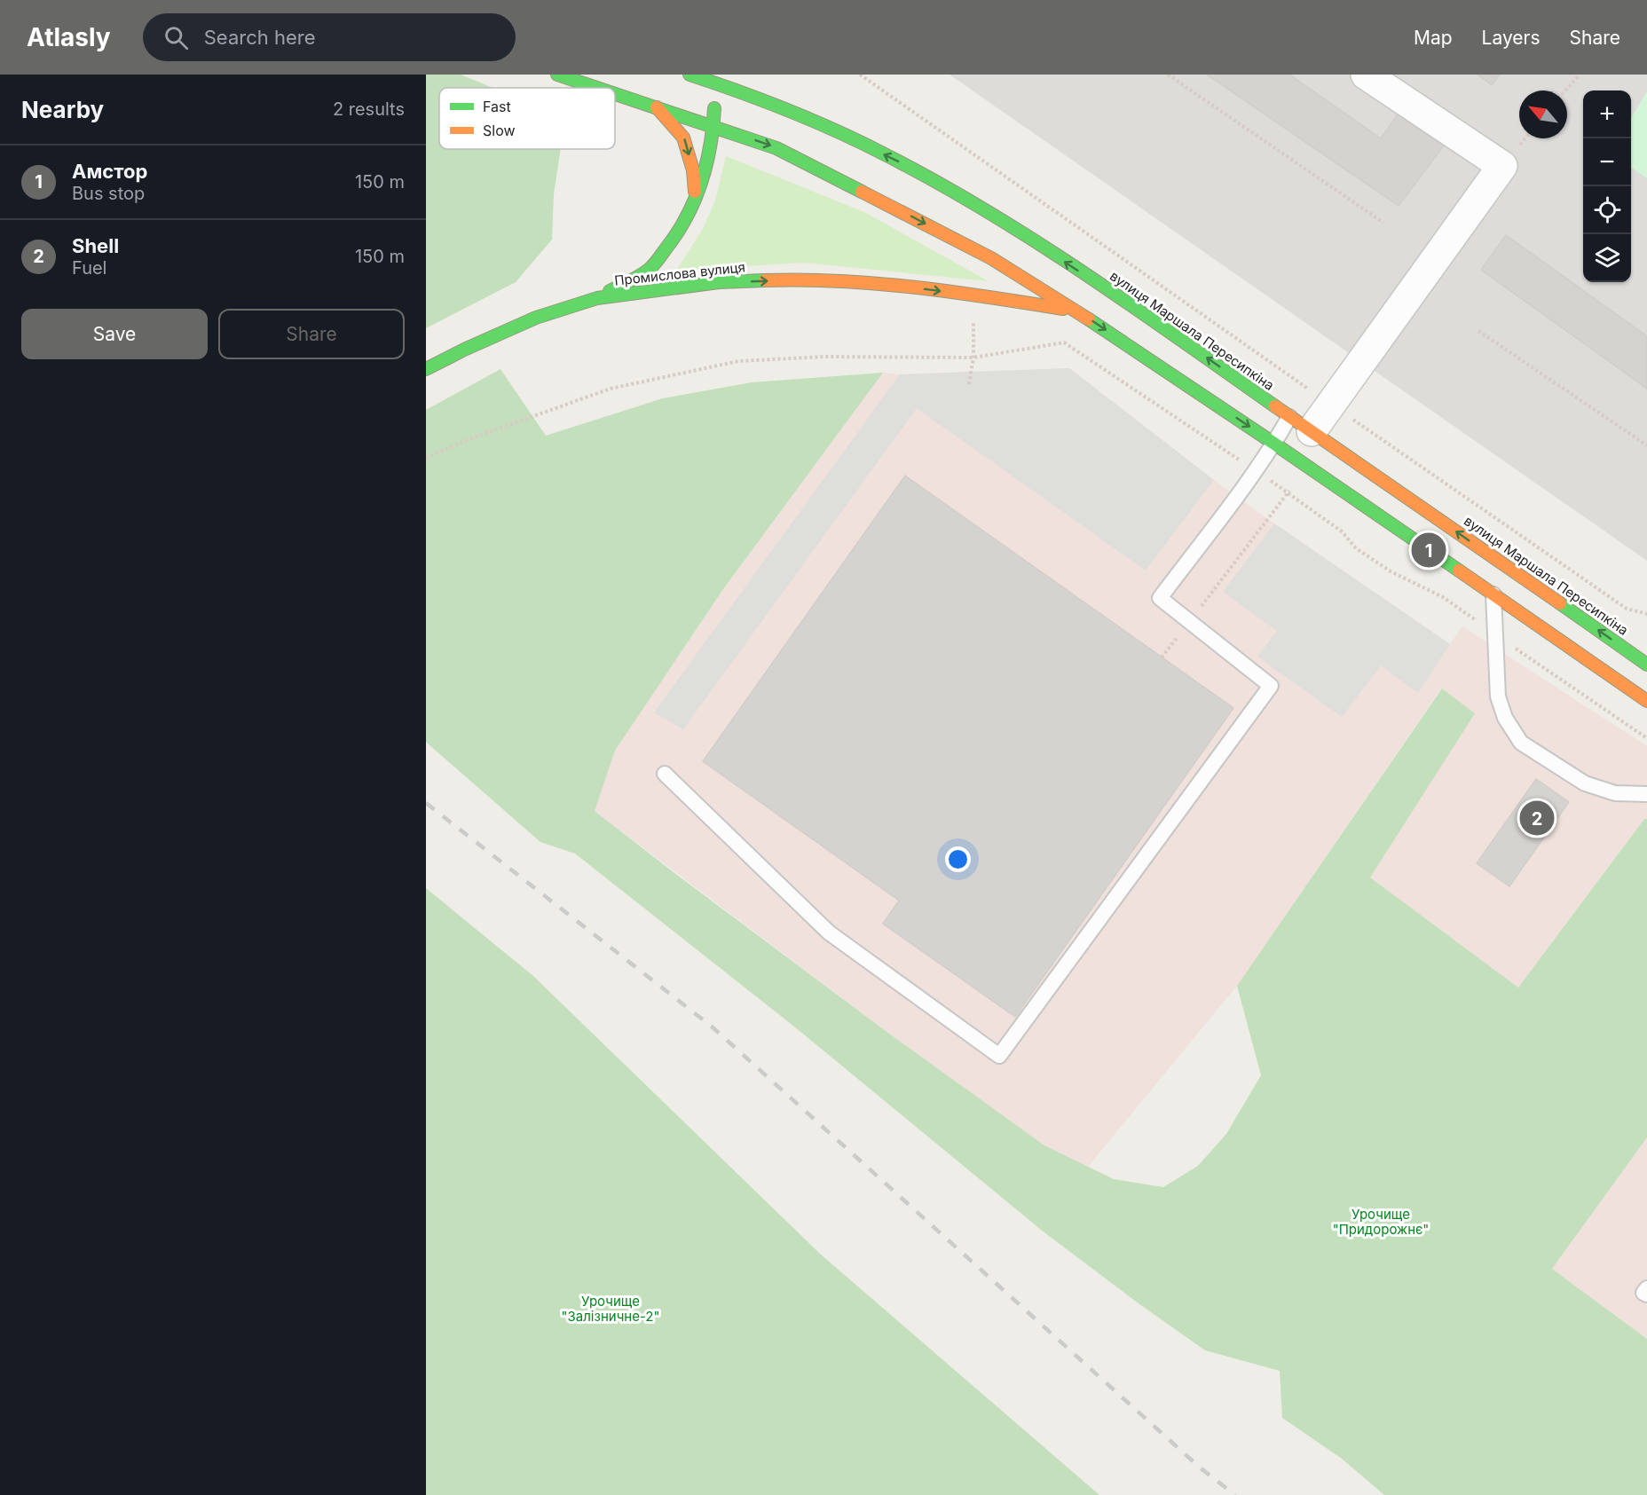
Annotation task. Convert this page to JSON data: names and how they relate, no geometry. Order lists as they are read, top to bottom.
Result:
{
  "streets": {
    "main road": ["Промислова вулиця", "вулиця Маршала Пересипкіна"]
  },
  "one_way": ["Промислова вулиця"],
  "parks": ["Урочище \"Придорожнє\"", "Урочище \"Залізничне-2\""],
  "legend": ["Fast", "Slow"],
  "north": "top left",
  "page": {
    "header": "Atlasly",
    "search": "Search here",
    "nav": ["Map", "Layers", "Share"],
    "heading": ["Nearby", "2 results"],
    "map_buttons": ["+", "−"],
    "list": [
      {
        "mark": "1",
        "name": "Амстор",
        "note": "Bus stop",
        "value": "150 m"
      },
      {
        "mark": "2",
        "name": "Shell",
        "note": "Fuel",
        "value": "150 m"
      }
    ],
    "buttons": ["Save", "Share"],
    "pins": ["1", "2"]
  }
}
